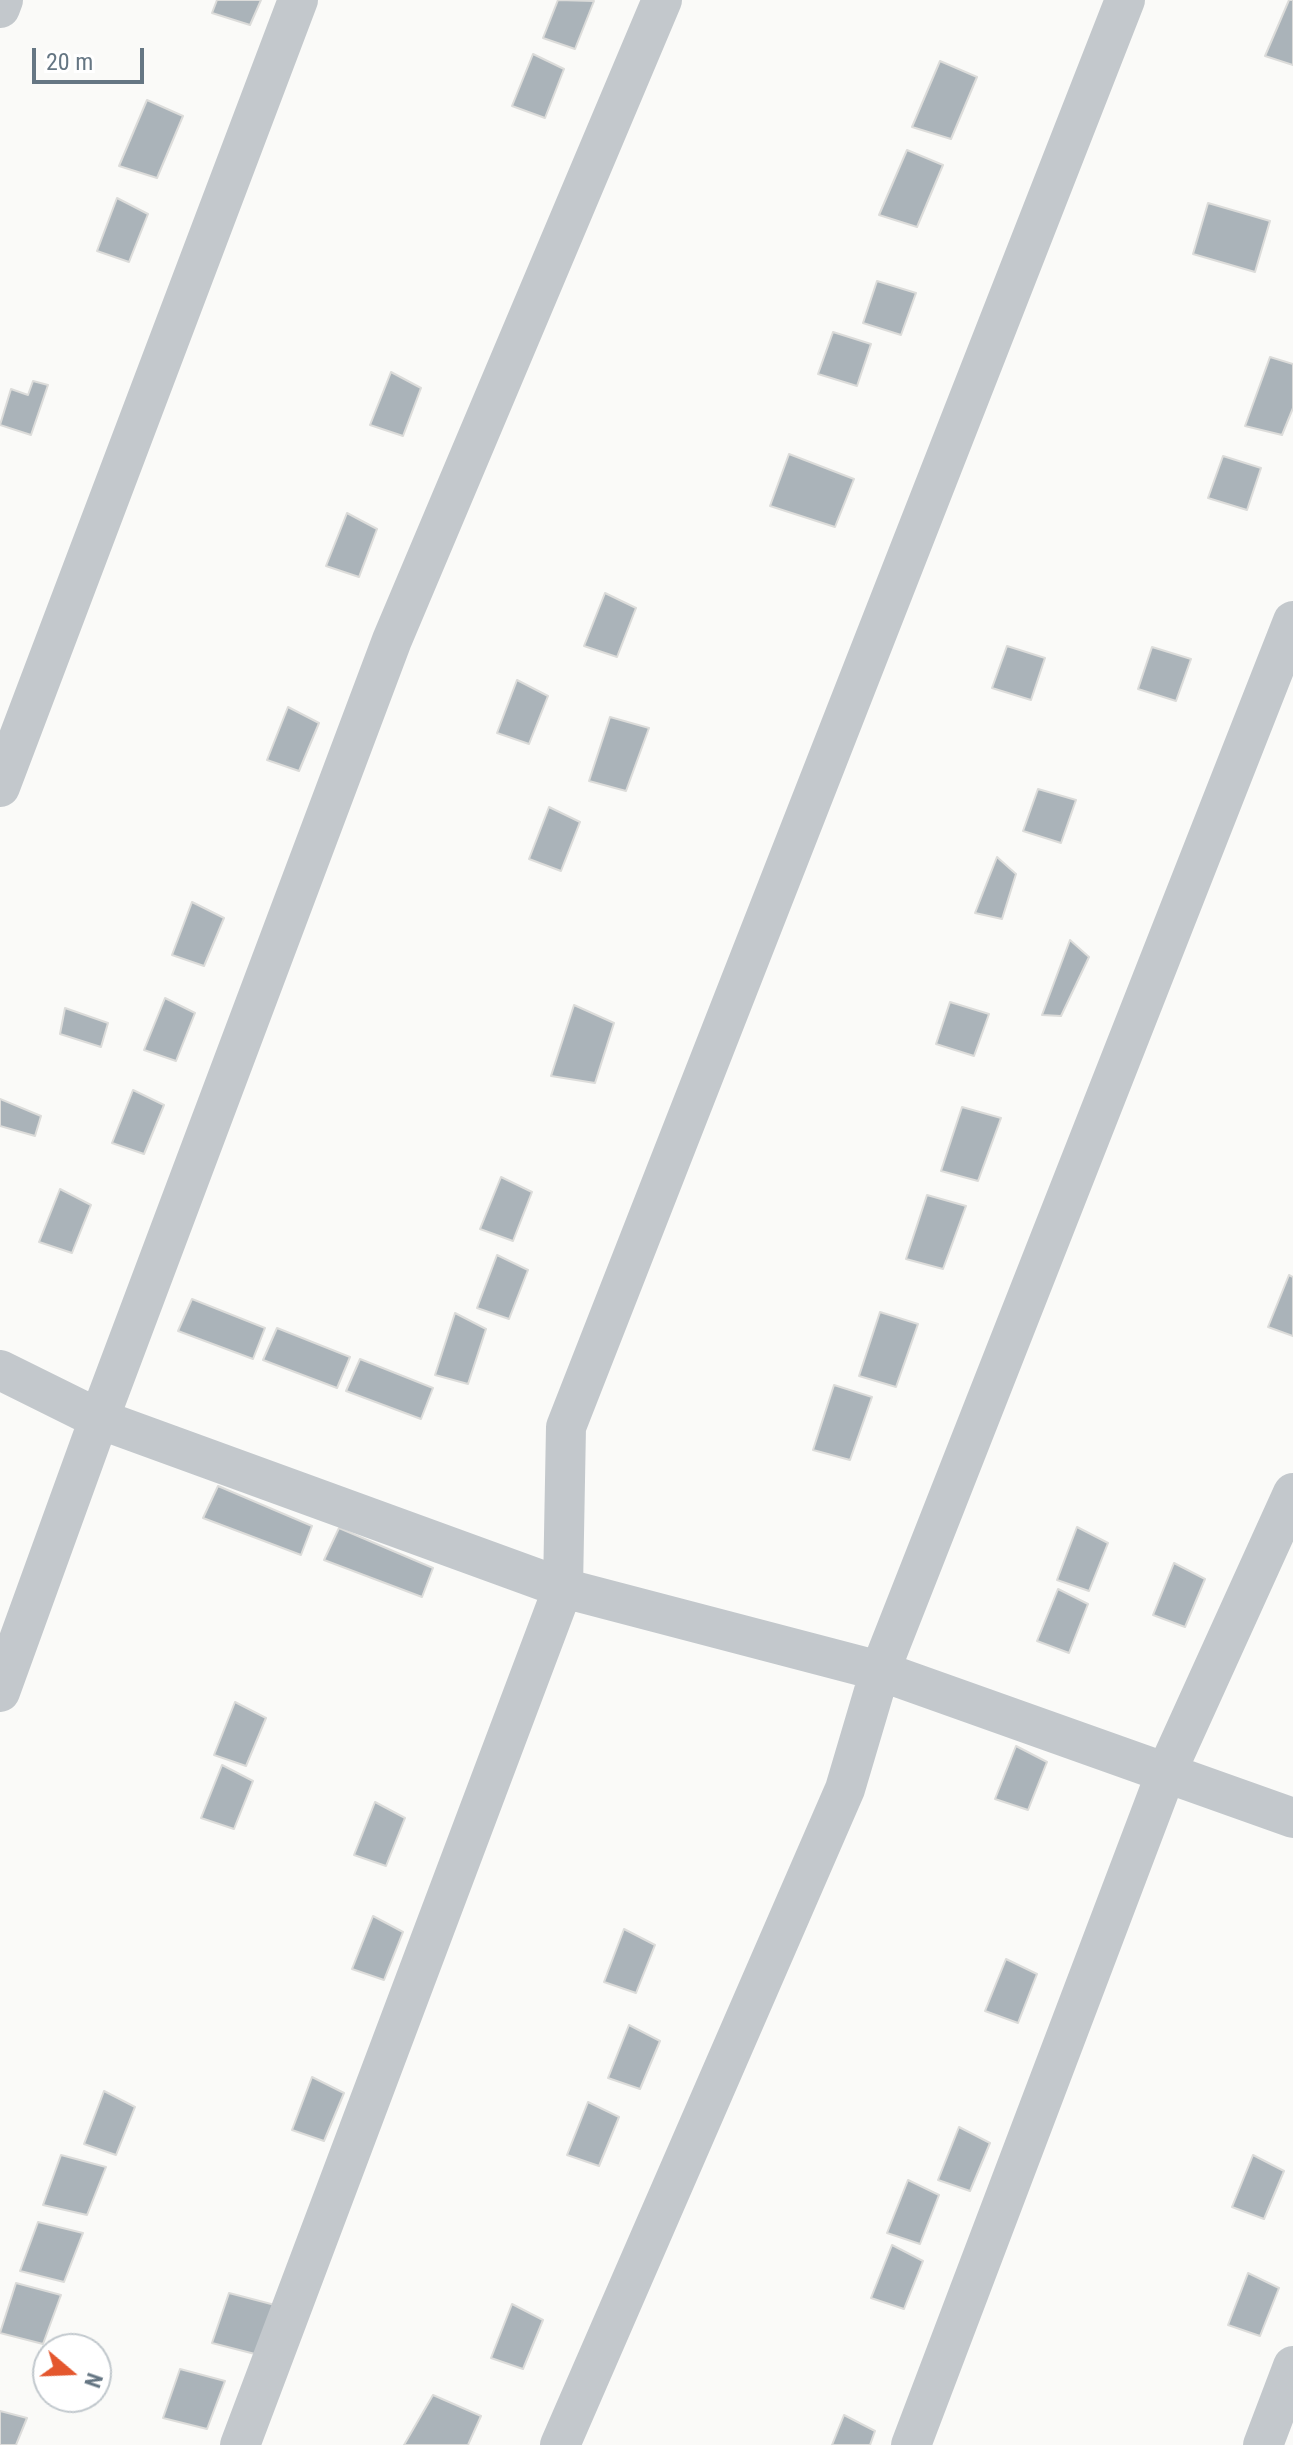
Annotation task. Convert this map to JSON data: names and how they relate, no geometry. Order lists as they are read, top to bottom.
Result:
{
  "scale_bar": "20 m",
  "north": "right"
}
